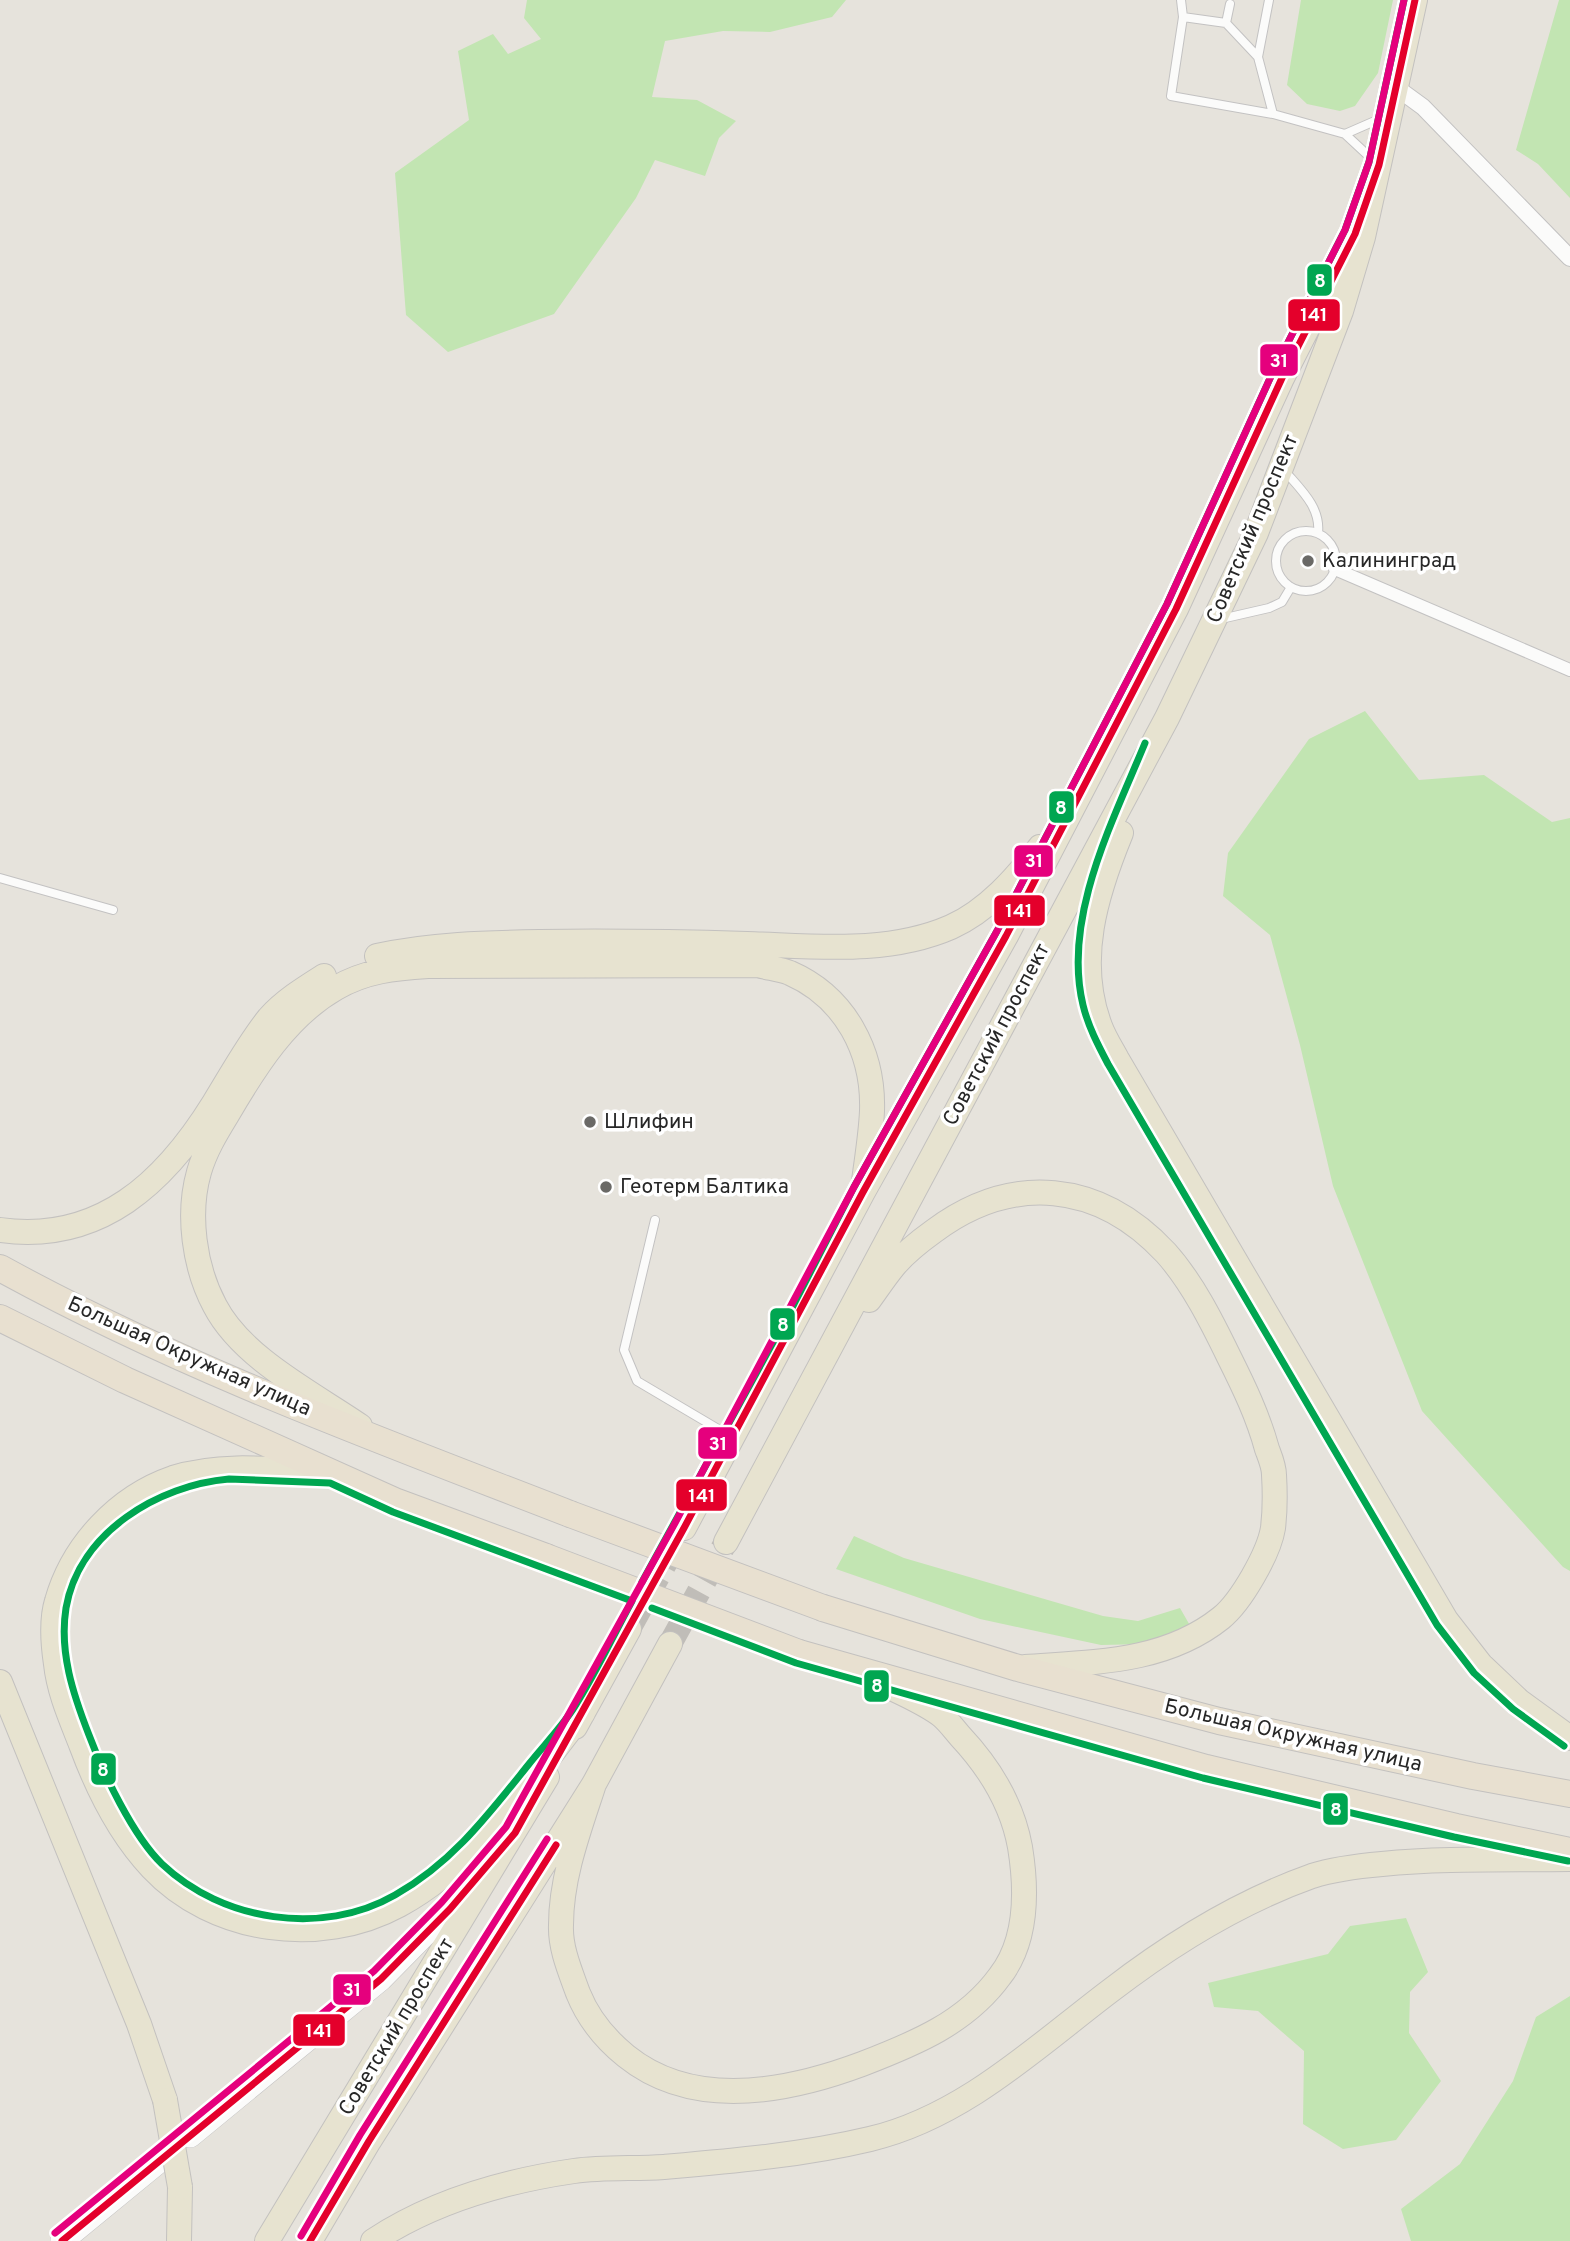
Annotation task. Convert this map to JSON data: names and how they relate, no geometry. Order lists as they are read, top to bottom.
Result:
{
  "streets": {
    "highway": ["Большая Окружная улица"],
    "main road": ["Советский проспект"]
  },
  "places": ["Калининград", "Шлифин", "Геотерм Балтика"],
  "lines": ["transit line 141", "transit line 8", "transit line 31"]
}
